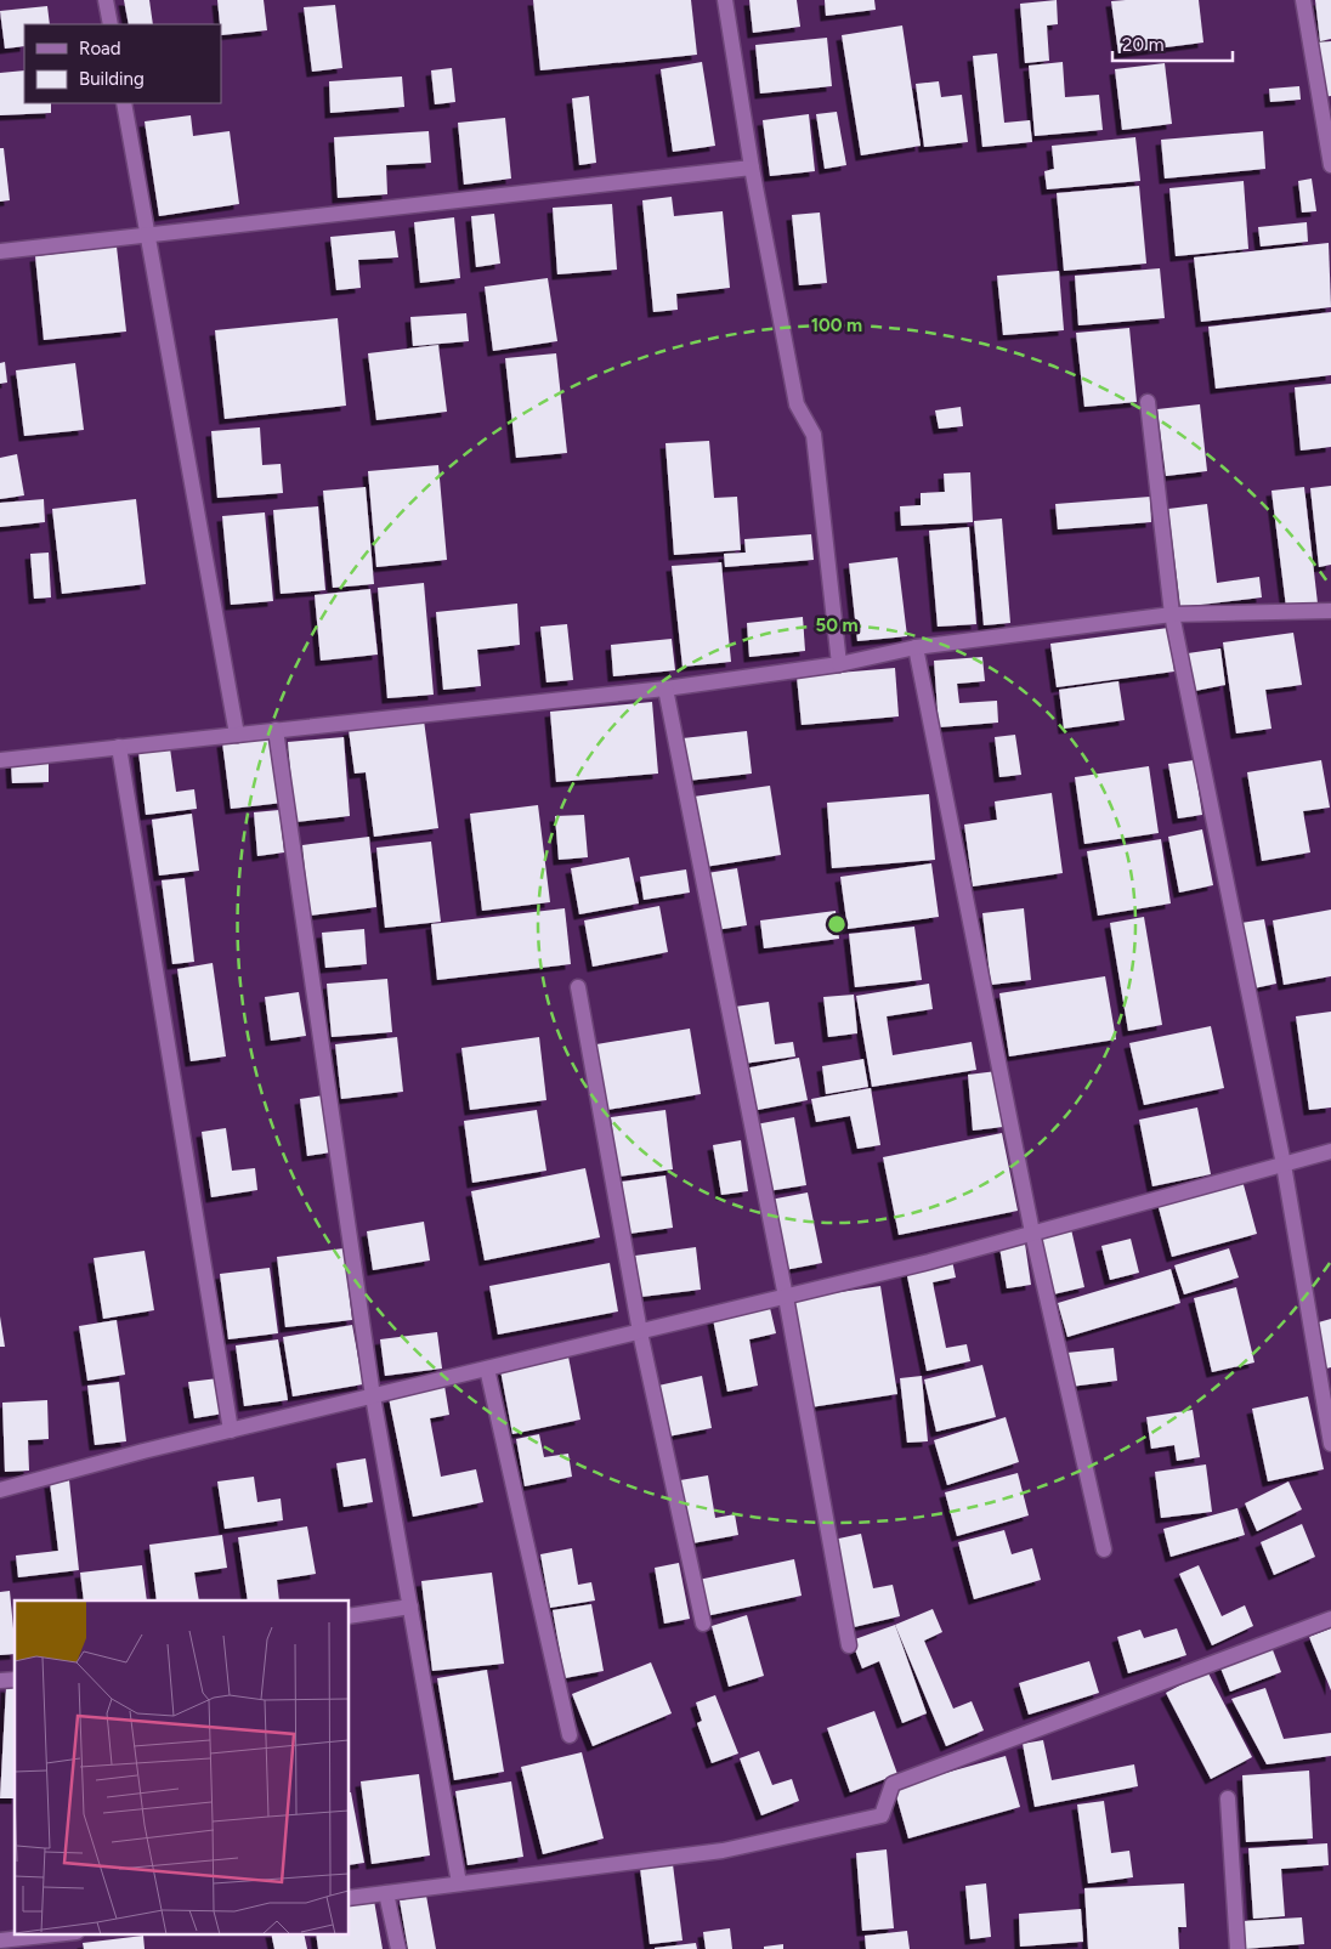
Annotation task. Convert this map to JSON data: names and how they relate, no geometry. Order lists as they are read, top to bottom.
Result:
{
  "legend": ["Road", "Building"],
  "scale_bar": "20 m",
  "rings": ["100 m", "50 m"]
}
